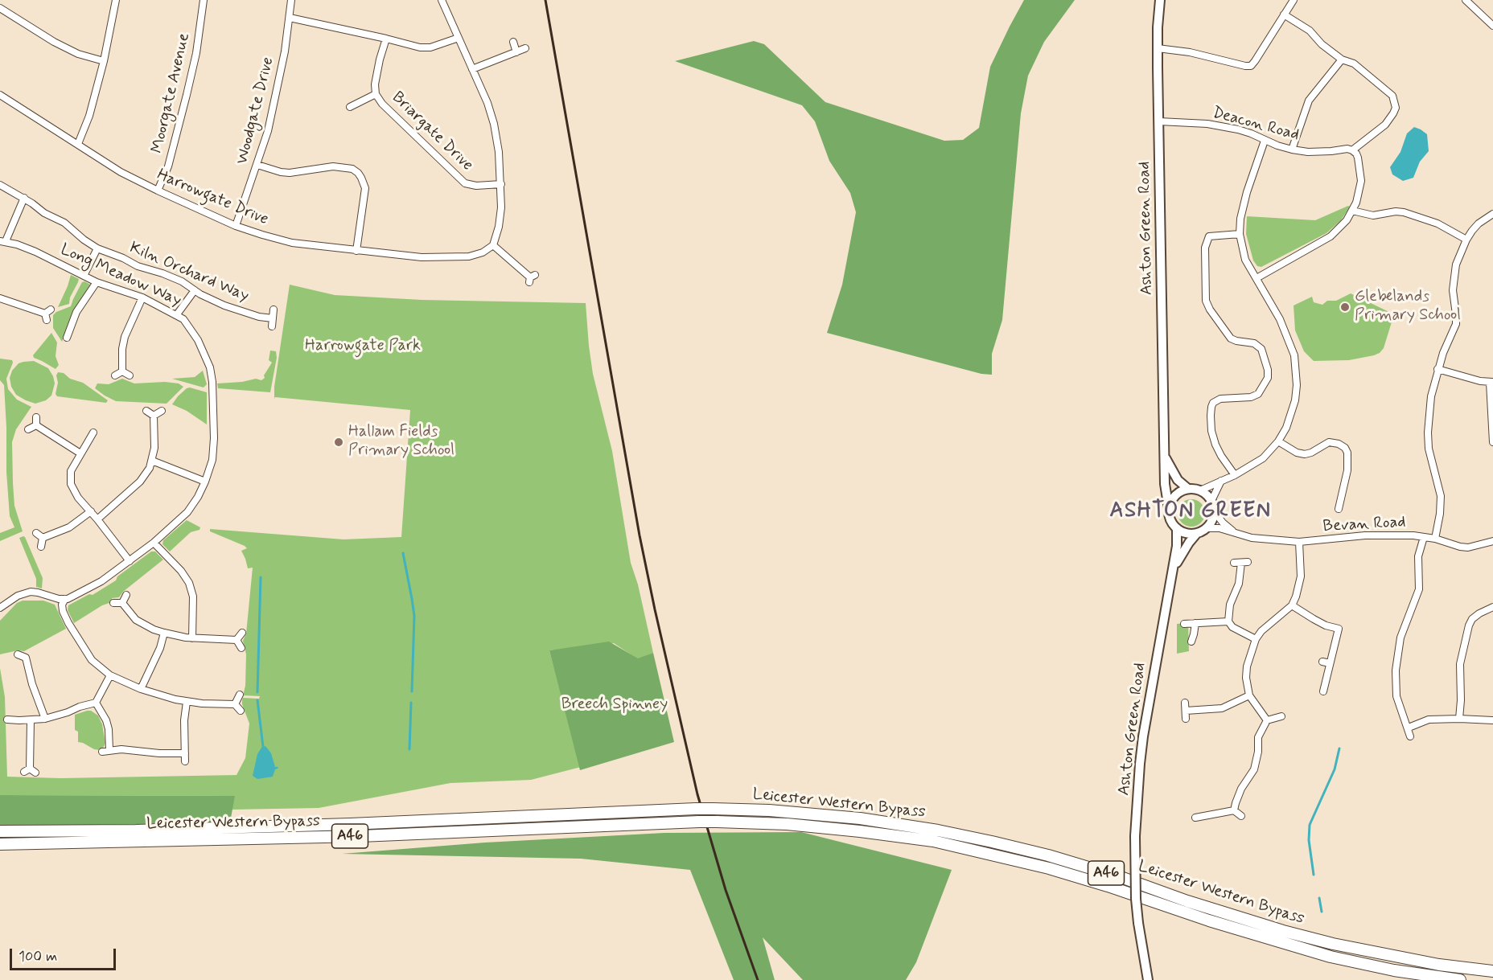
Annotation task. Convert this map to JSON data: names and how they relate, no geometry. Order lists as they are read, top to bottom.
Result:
{
  "streets": {
    "highway": ["Leicester Western Bypass", "A46"],
    "street": [
      "Moorgate Avenue",
      "Woodgate Drive",
      "Deacon Road",
      "Briargate Drive",
      "Harrowgate Drive",
      "Ashton Green Road",
      "Kiln Orchard Way",
      "Long Meadow Way",
      "Bevan Road"
    ]
  },
  "crossings": [
    ["Moorgate Avenue", "Harrowgate Drive"],
    ["Woodgate Drive", "Harrowgate Drive"],
    ["Deacon Road", "Ashton Green Road"],
    ["Ashton Green Road", "Bevan Road"]
  ],
  "districts": ["ASHTON GREEN"],
  "parks": ["Harrowgate Park", "Breech Spinney"],
  "places": ["Glebelands Primary School", "Hallam Fields Primary School"],
  "scale_bar": "100 m"
}
